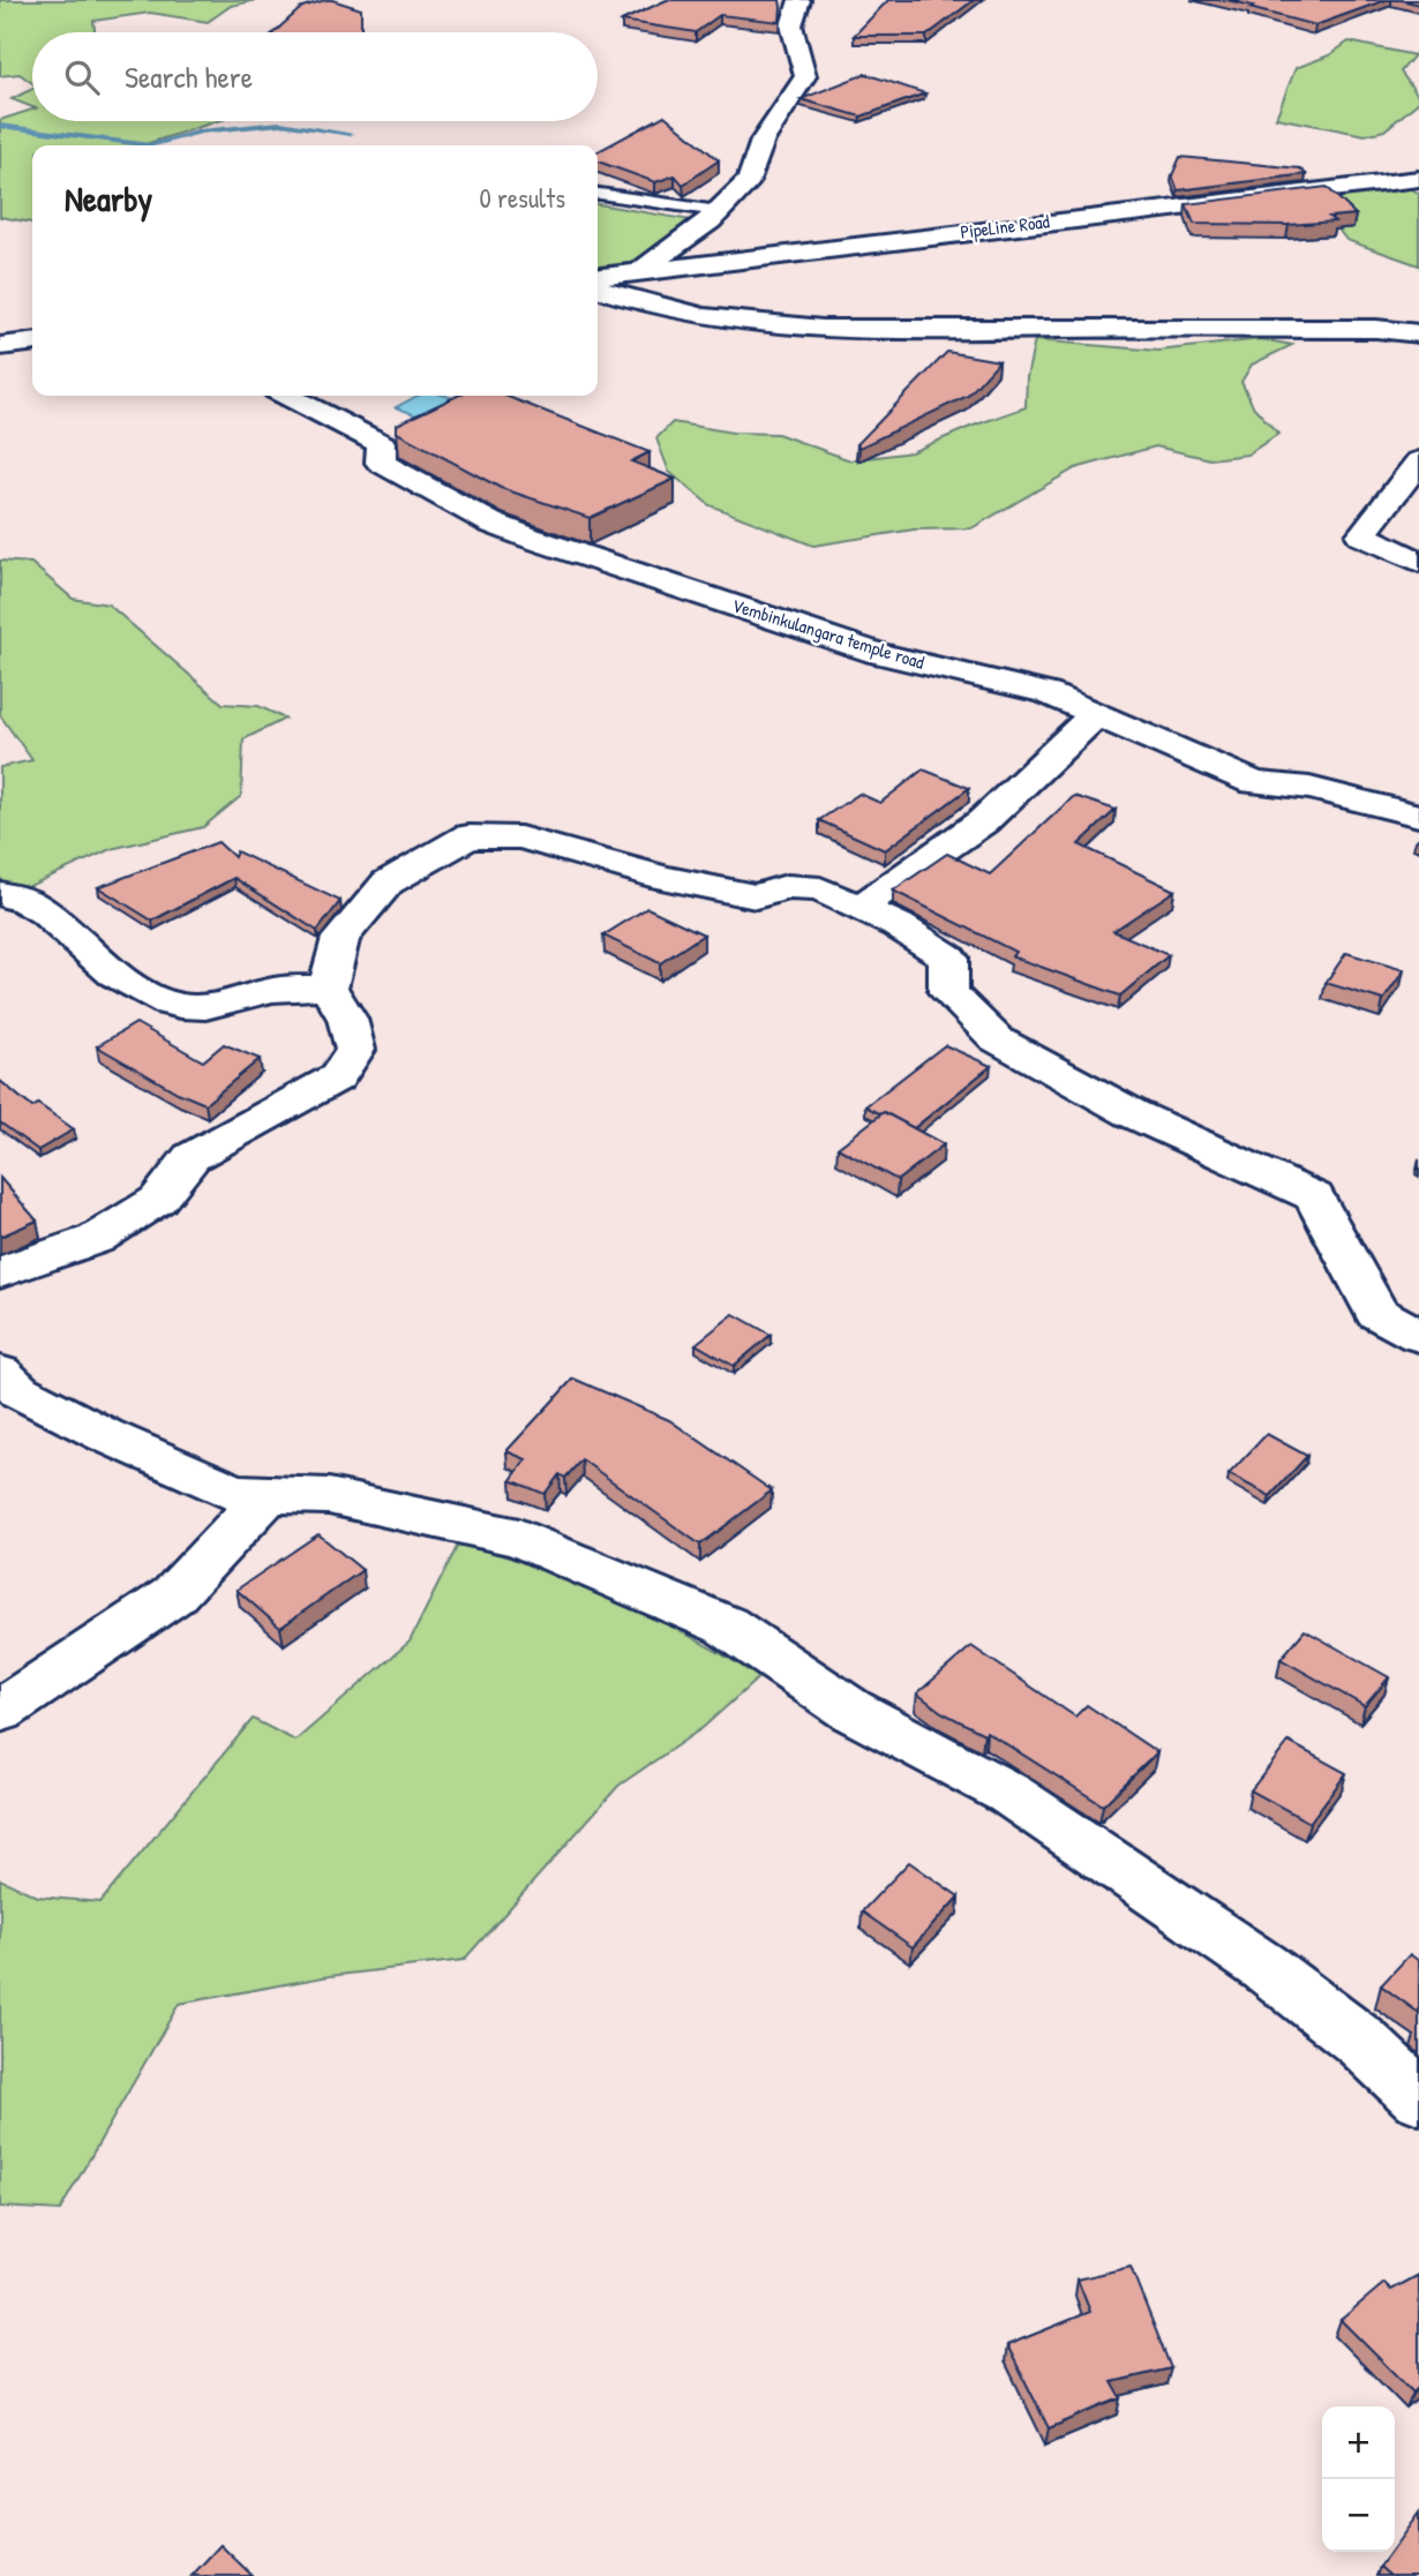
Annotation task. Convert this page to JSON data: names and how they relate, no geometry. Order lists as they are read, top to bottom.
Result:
{
  "streets": {
    "street": ["PipeLine Road", "Vembinkulangara temple road"]
  },
  "page": {
    "search": "Search here",
    "heading": ["Nearby", "0 results"],
    "map_buttons": ["+", "−"]
  }
}
